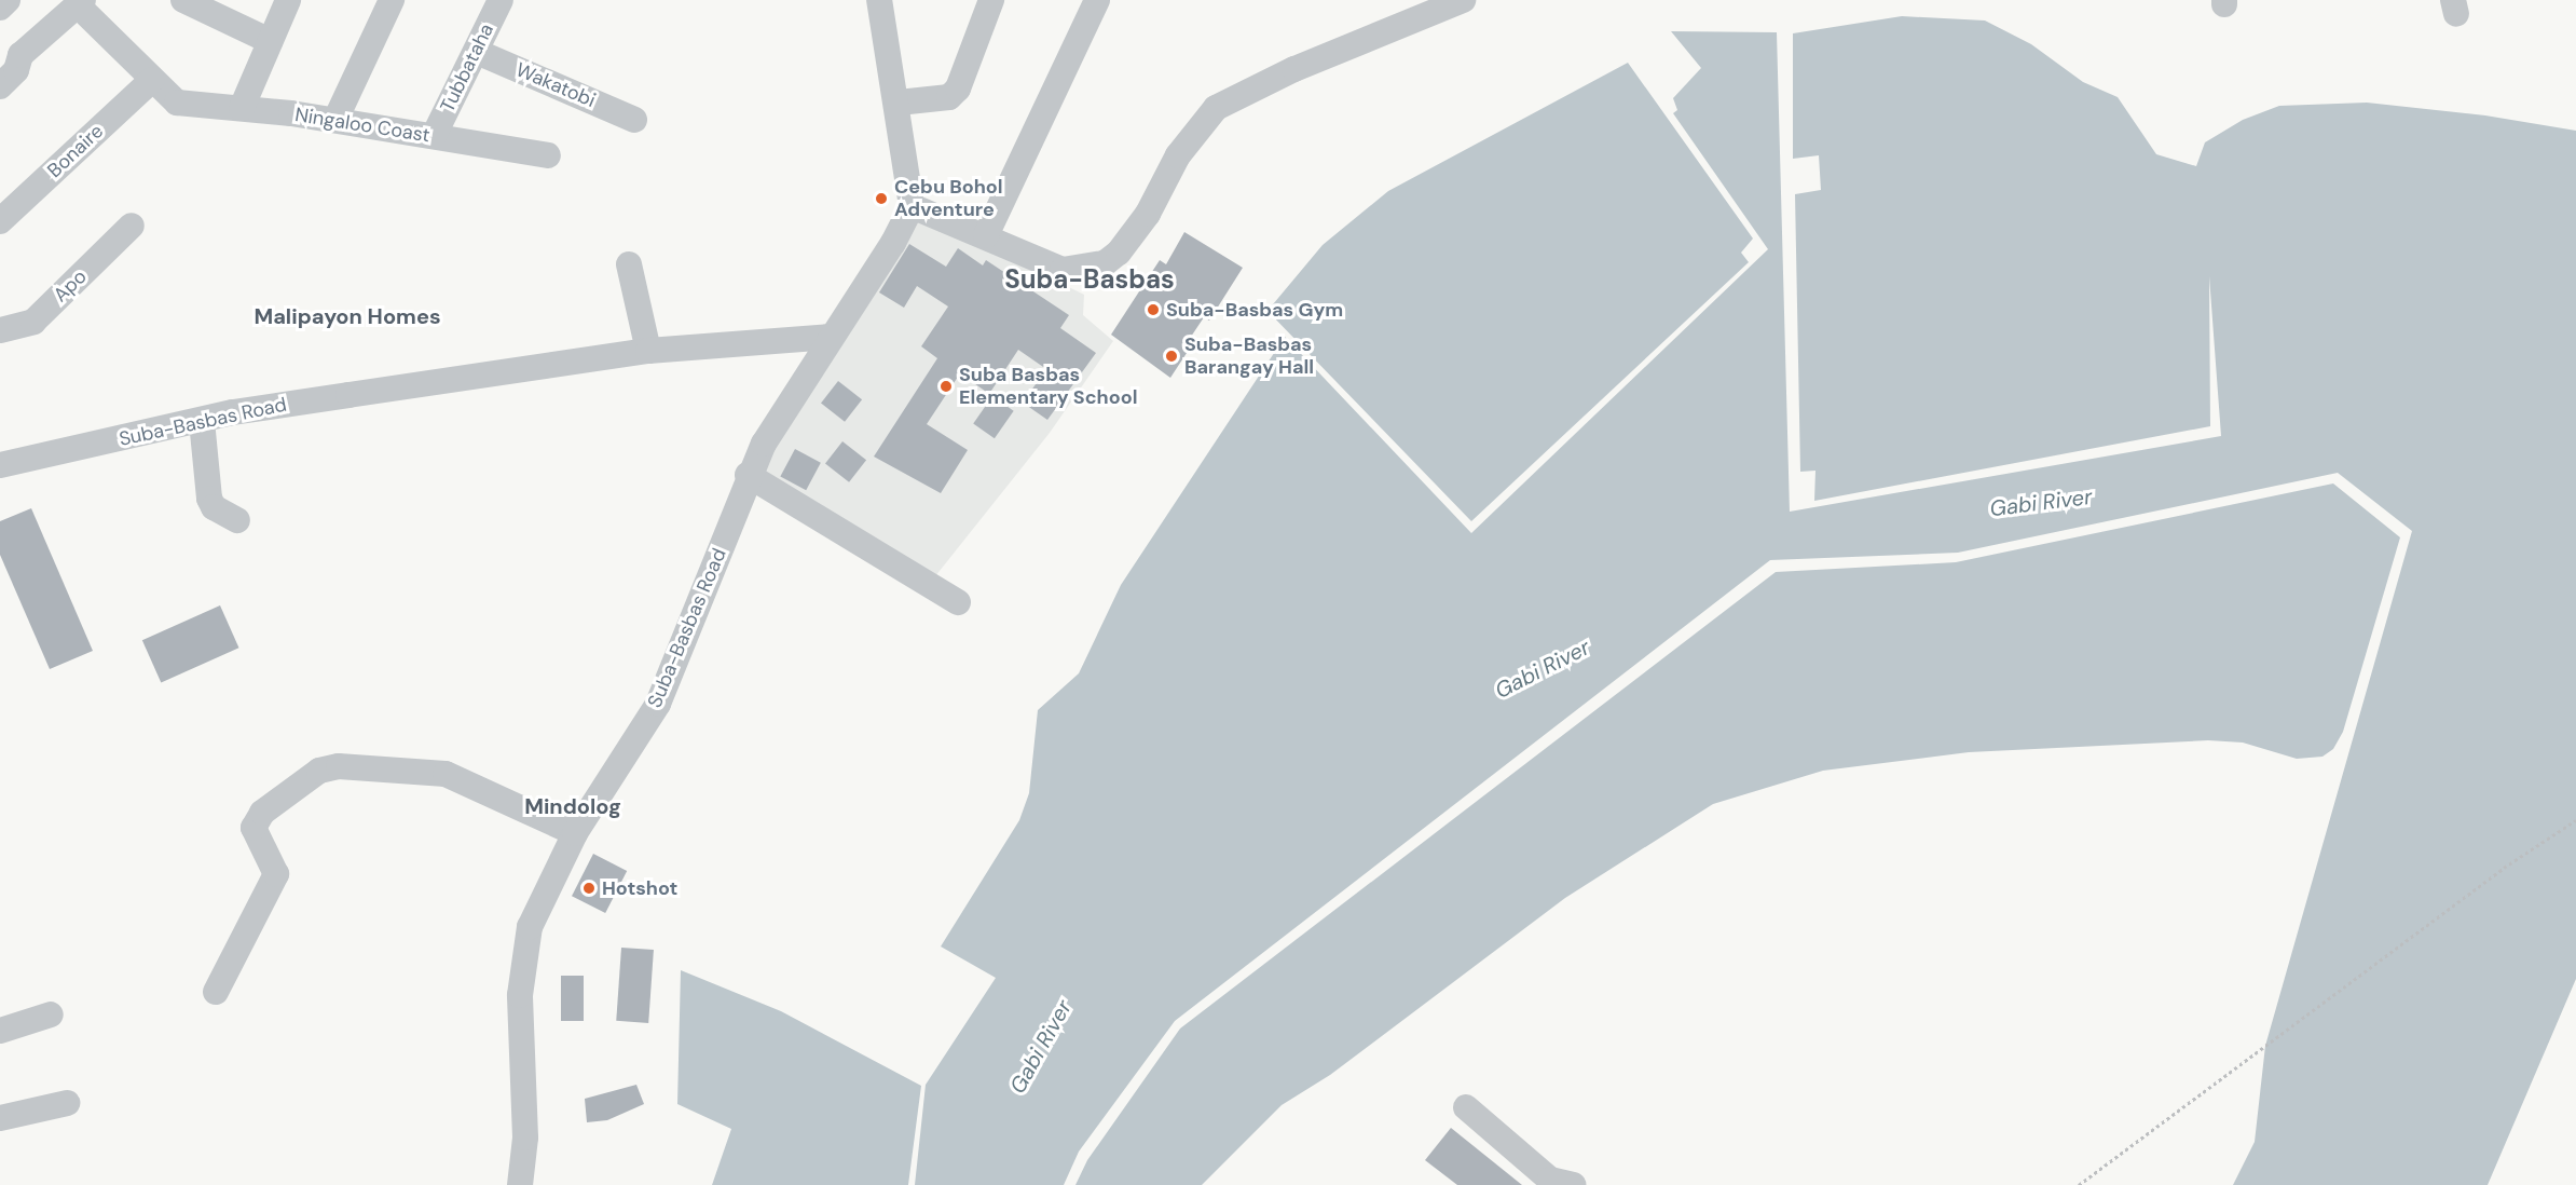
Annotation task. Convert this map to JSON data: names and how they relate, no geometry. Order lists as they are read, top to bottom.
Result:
{
  "streets": {
    "street": [
      "Tubbataha",
      "Wakatobi",
      "Ningaloo Coast",
      "Bonaire",
      "Apo",
      "Suba-Basbas Road"
    ]
  },
  "crossings": [
    ["Tubbataha", "Wakatobi"],
    ["Tubbataha", "Ningaloo Coast"],
    ["Ningaloo Coast", "Bonaire"]
  ],
  "districts": ["Suba-Basbas", "Malipayon Homes", "Mindolog"],
  "water": ["Gabi River"],
  "places": [
    "Cebu Bohol Adventure",
    "Suba-Basbas Gym",
    "Suba-Basbas Barangay Hall",
    "Suba Basbas Elementary School",
    "Hotshot"
  ]
}
